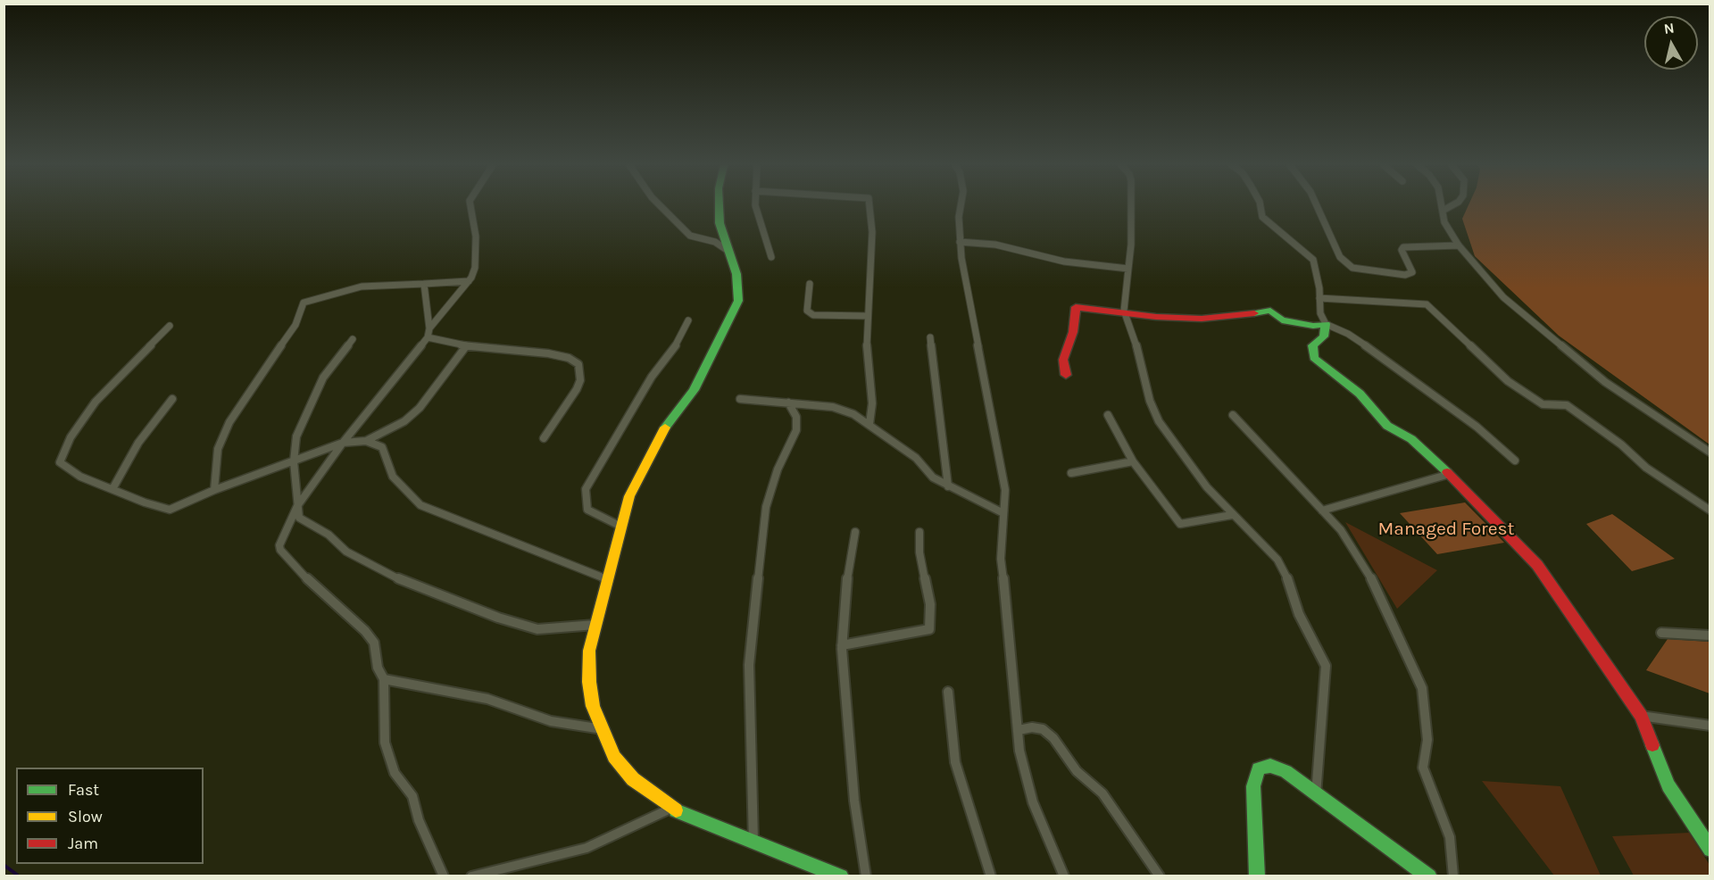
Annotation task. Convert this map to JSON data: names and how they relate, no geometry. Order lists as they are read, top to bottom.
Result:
{
  "parks": ["Managed Forest"],
  "legend": ["Fast", "Slow", "Jam"],
  "north": "top"
}
